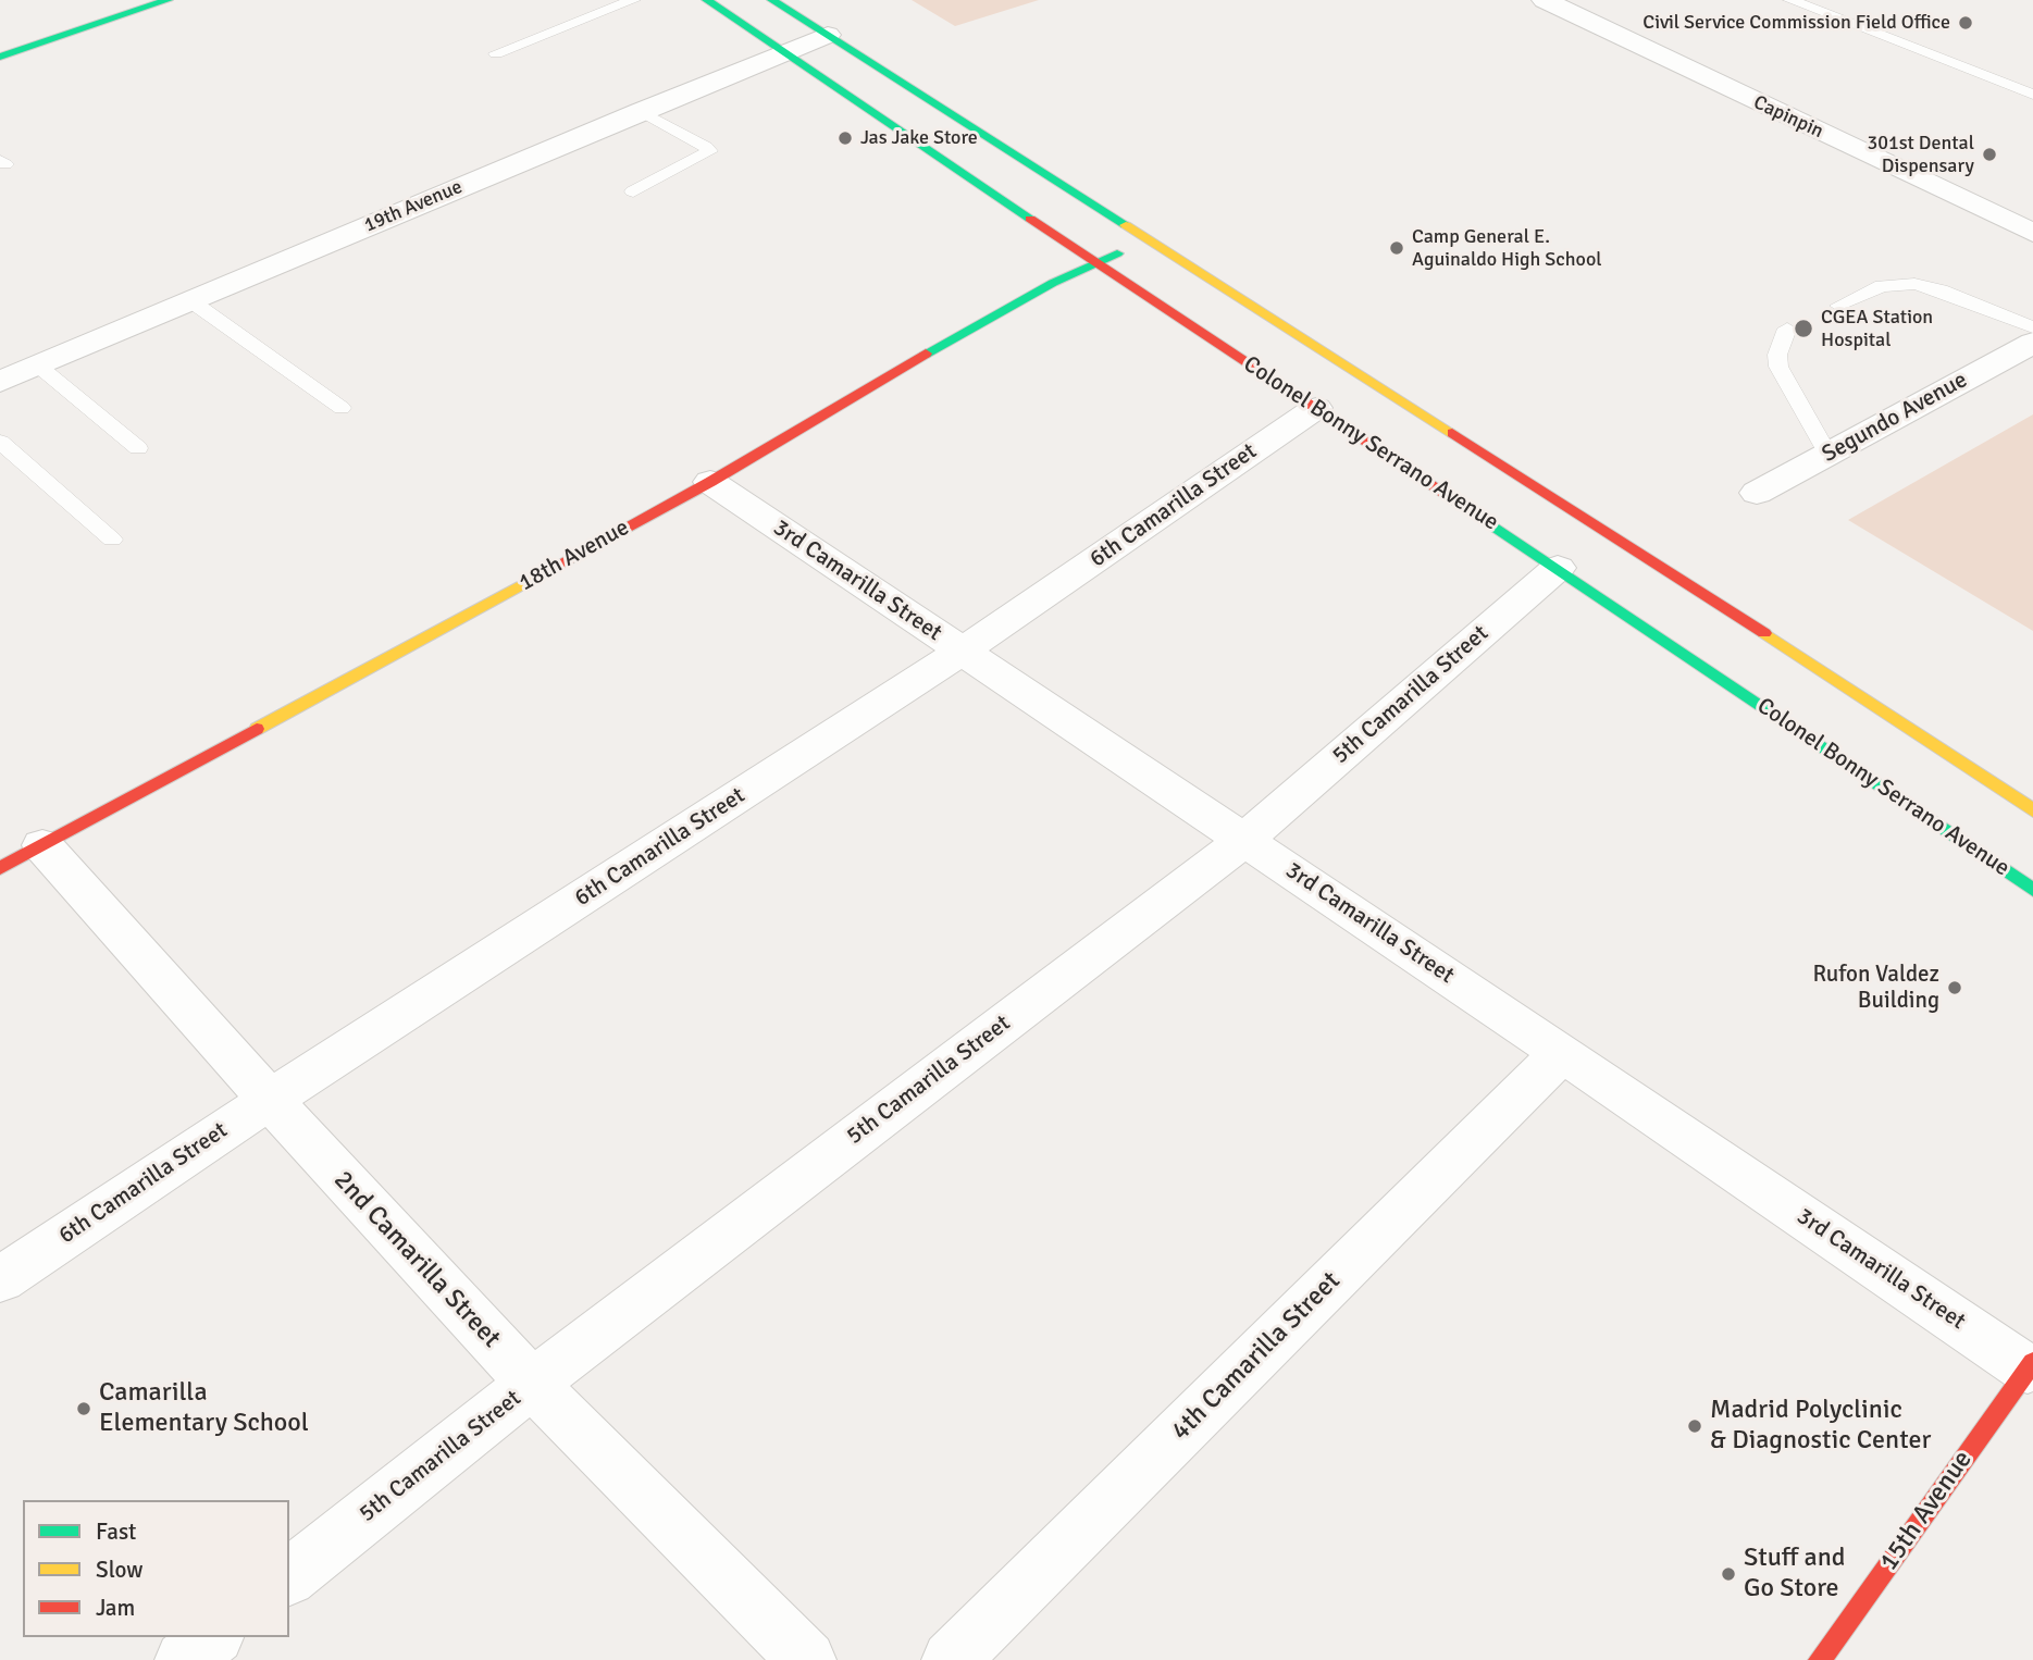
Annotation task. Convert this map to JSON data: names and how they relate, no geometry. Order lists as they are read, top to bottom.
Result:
{
  "streets": {
    "main road": ["Colonel Bonny Serrano Avenue", "18th Avenue", "15th Avenue"],
    "street": [
      "Capinpin",
      "19th Avenue",
      "Segundo Avenue",
      "6th Camarilla Street",
      "3rd Camarilla Street",
      "5th Camarilla Street",
      "2nd Camarilla Street",
      "4th Camarilla Street"
    ]
  },
  "crossings": [
    ["19th Avenue", "Colonel Bonny Serrano Avenue"],
    ["Colonel Bonny Serrano Avenue", "6th Camarilla Street"],
    ["Colonel Bonny Serrano Avenue", "18th Avenue"],
    ["Colonel Bonny Serrano Avenue", "5th Camarilla Street"],
    ["6th Camarilla Street", "3rd Camarilla Street"],
    ["6th Camarilla Street", "2nd Camarilla Street"],
    ["18th Avenue", "3rd Camarilla Street"],
    ["18th Avenue", "2nd Camarilla Street"],
    ["3rd Camarilla Street", "5th Camarilla Street"],
    ["3rd Camarilla Street", "4th Camarilla Street"],
    ["3rd Camarilla Street", "15th Avenue"],
    ["5th Camarilla Street", "2nd Camarilla Street"]
  ],
  "places": [
    "Civil Service Commission Field Office",
    "Jas Jake Store",
    "301st Dental Dispensary",
    "Camp General E. Aguinaldo High School",
    "CGEA Station Hospital",
    "Rufon Valdez Building",
    "Camarilla Elementary School",
    "Madrid Polyclinic & Diagnostic Center",
    "Stuff and Go Store"
  ],
  "legend": ["Fast", "Slow", "Jam"]
}
